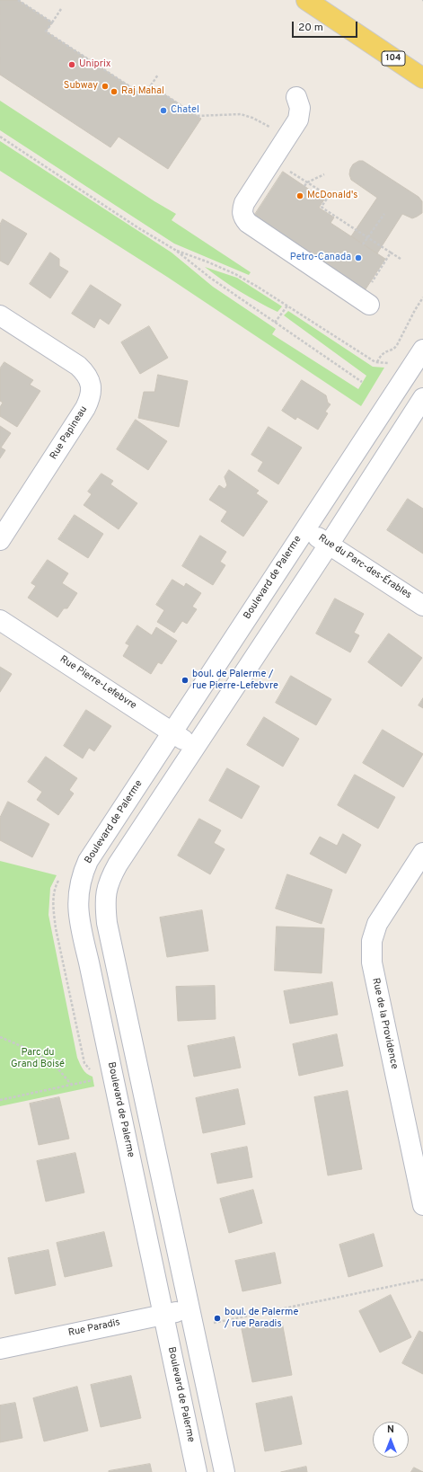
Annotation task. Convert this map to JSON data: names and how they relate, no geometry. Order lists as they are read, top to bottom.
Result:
{
  "streets": {
    "main road": ["104"],
    "street": [
      "Rue Papineau",
      "Rue du Parc-des-Érables",
      "Boulevard de Palerme",
      "Rue Pierre-Lefebvre",
      "Rue de la Providence",
      "Rue Paradis"
    ]
  },
  "crossings": [
    ["Rue du Parc-des-Érables", "Boulevard de Palerme"],
    ["Boulevard de Palerme", "Rue Pierre-Lefebvre"],
    ["Boulevard de Palerme", "Rue Paradis"]
  ],
  "parks": ["Parc du Grand Boisé"],
  "places": [
    "Uniprix",
    "Subway",
    "Raj Mahal",
    "Chatel",
    "McDonald's",
    "Petro-Canada",
    "boul. de Palerme / rue Pierre-Lefebvre",
    "boul. de Palerme / rue Paradis"
  ],
  "scale_bar": "20 m",
  "north": "top"
}
